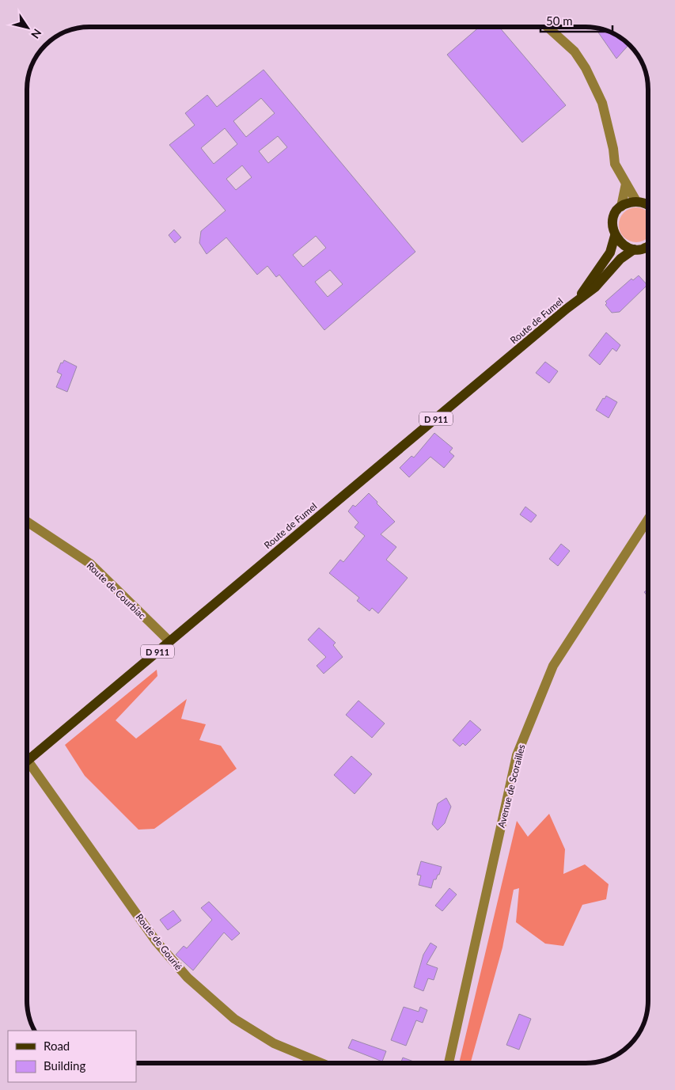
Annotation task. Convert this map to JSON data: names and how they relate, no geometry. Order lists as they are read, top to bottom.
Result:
{
  "streets": {
    "main road": ["Route de Fumel", "D 911"],
    "street": ["Route de Courbiac", "Avenue de Scorailles", "Route de Gourié"]
  },
  "crossings": [
    ["Route de Fumel", "Route de Courbiac"]
  ],
  "legend": ["Road", "Building"],
  "scale_bar": "50 m",
  "north": "bottom right"
}
